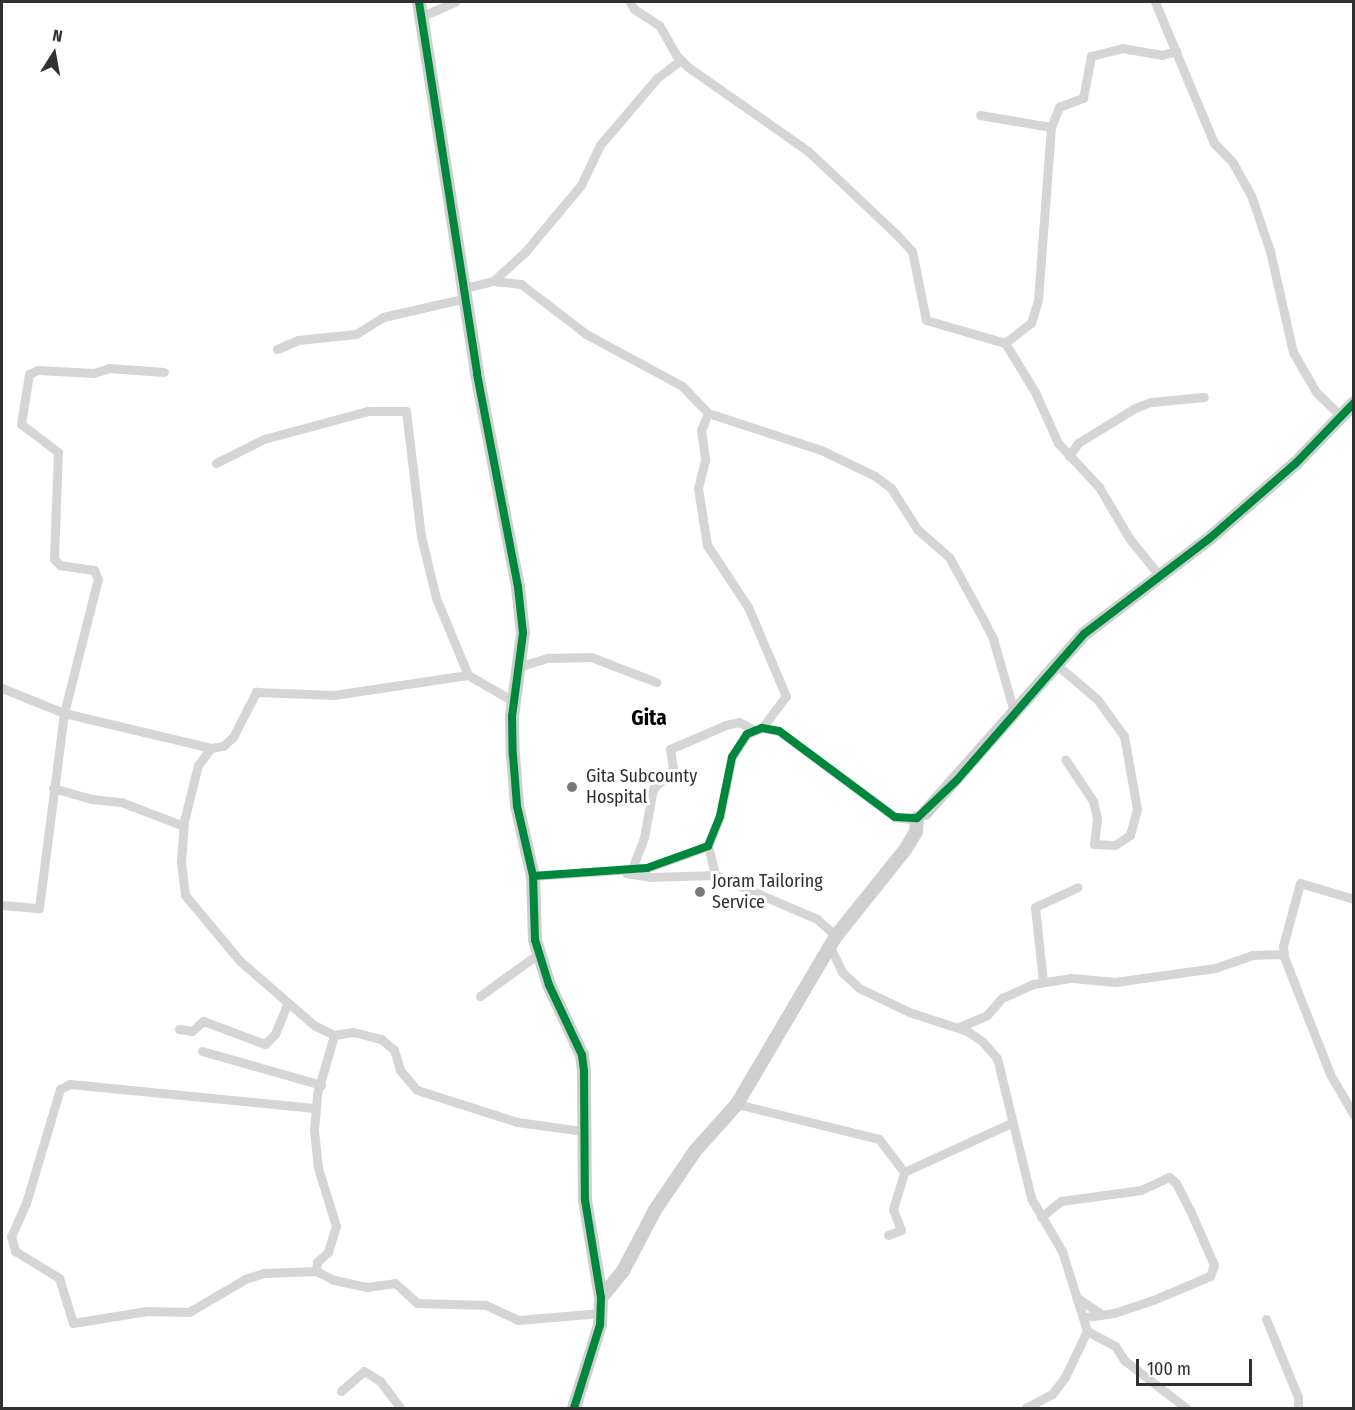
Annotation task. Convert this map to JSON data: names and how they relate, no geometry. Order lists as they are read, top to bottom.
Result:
{
  "districts": ["Gita"],
  "places": ["Gita Subcounty Hospital", "Joram Tailoring Service"],
  "scale_bar": "100 m",
  "north": "top"
}
